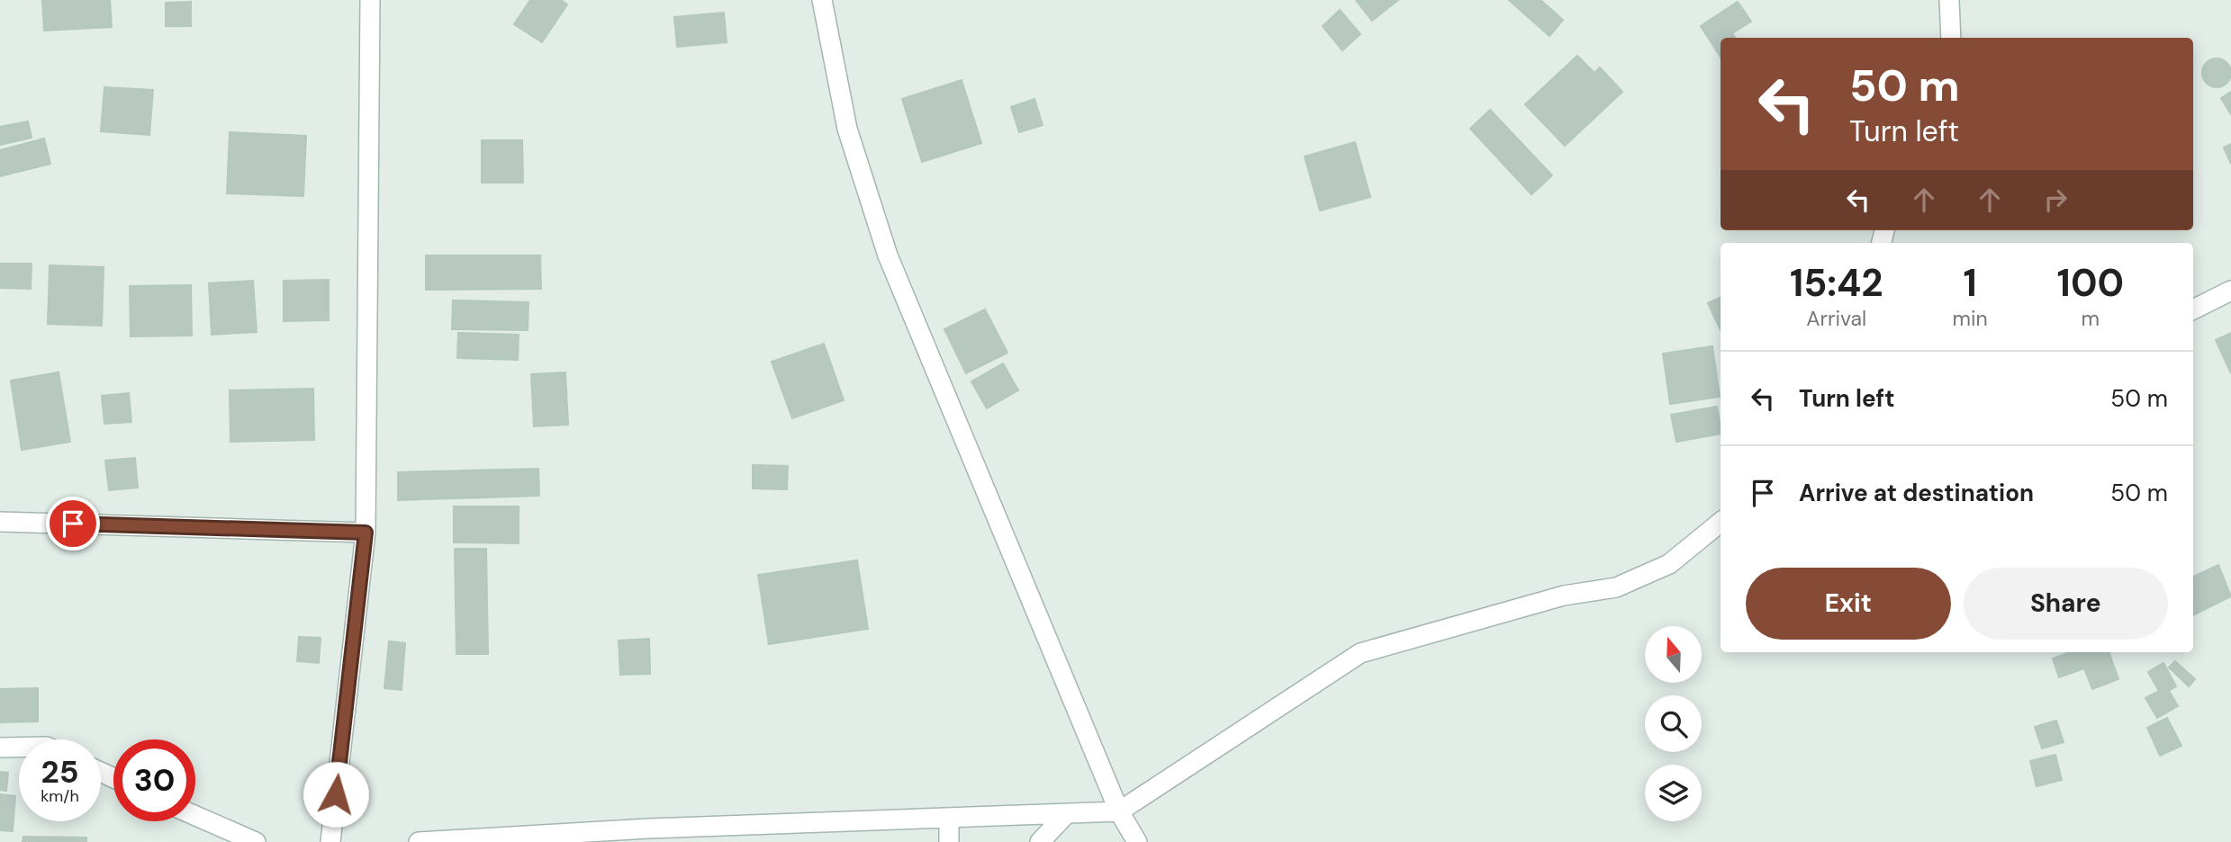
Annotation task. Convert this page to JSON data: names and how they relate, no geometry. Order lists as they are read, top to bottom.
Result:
{
  "north": "top",
  "page": {
    "turn": ["50 m", "Turn left"],
    "eta": [
      "15:42",
      "Arrival",
      "1",
      "min",
      "100",
      "m"
    ],
    "list": [
      {
        "name": "Turn left",
        "value": "50 m"
      },
      {
        "name": "Arrive at destination",
        "value": "50 m"
      }
    ],
    "buttons": ["Exit", "Share"],
    "speed": "25 km/h",
    "limit": "30"
  }
}
